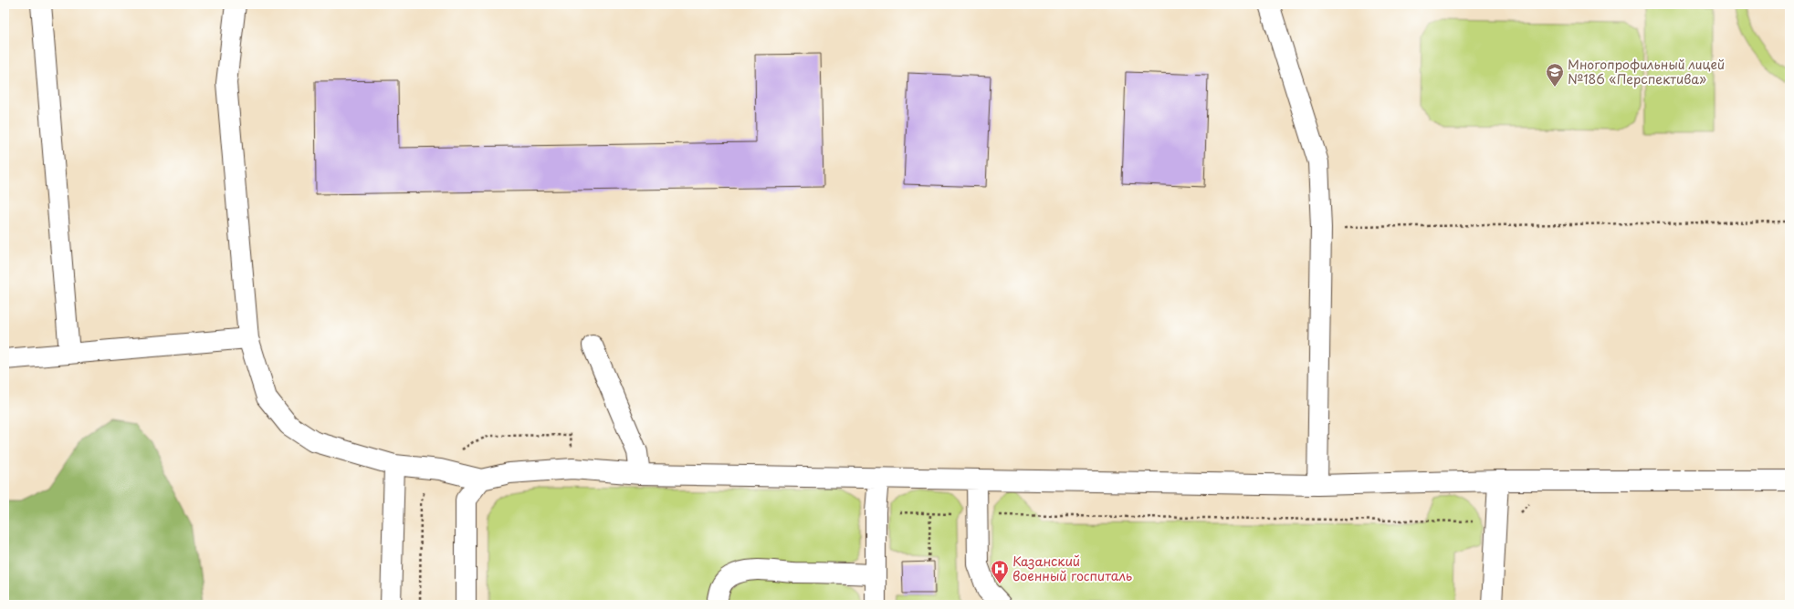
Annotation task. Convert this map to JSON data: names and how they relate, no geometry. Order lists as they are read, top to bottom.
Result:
{
  "places": {
    "school or university": ["Многопрофильный лицей №186 «Перспектива»"],
    "hospital": ["Казанский военный госпиталь"]
  }
}
